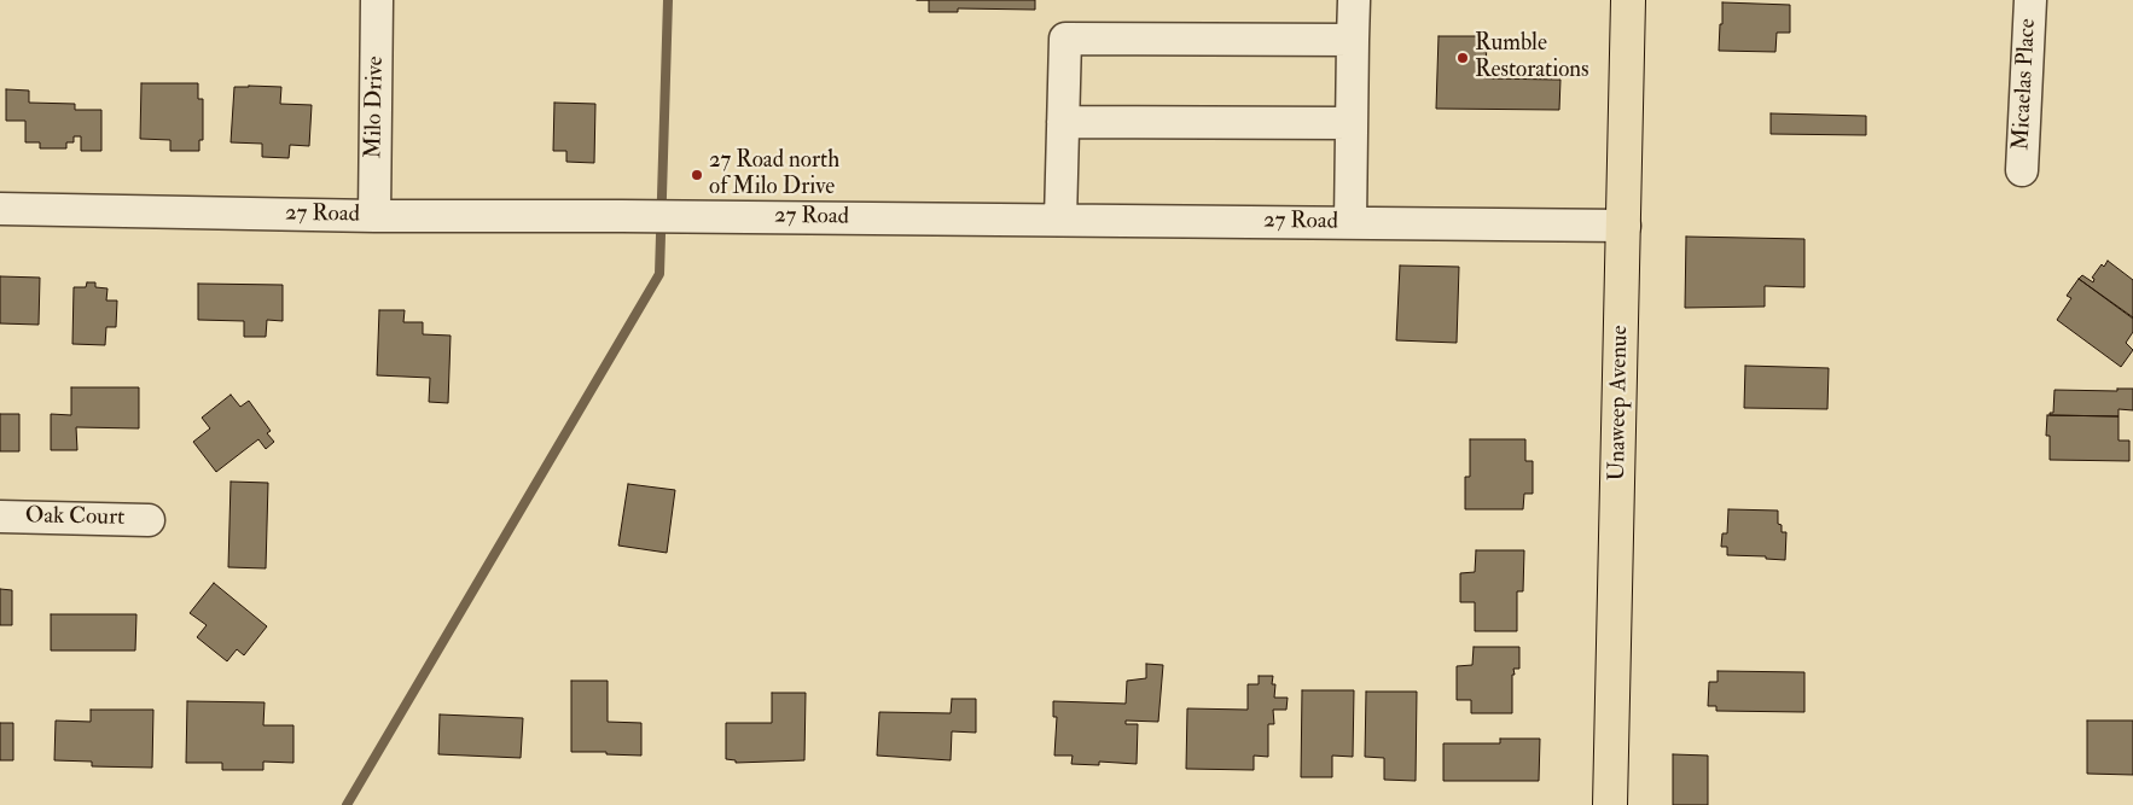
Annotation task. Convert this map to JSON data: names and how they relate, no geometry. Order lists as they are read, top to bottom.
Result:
{
  "streets": {
    "main road": ["Unaweep Avenue"],
    "street": [
      "Micaelas Place",
      "Milo Drive",
      "27 Road",
      "Oak Court"
    ]
  },
  "crossings": [
    ["Milo Drive", "27 Road"],
    ["27 Road", "Unaweep Avenue"]
  ],
  "places": ["Rumble Restorations", "27 Road north of Milo Drive"]
}
